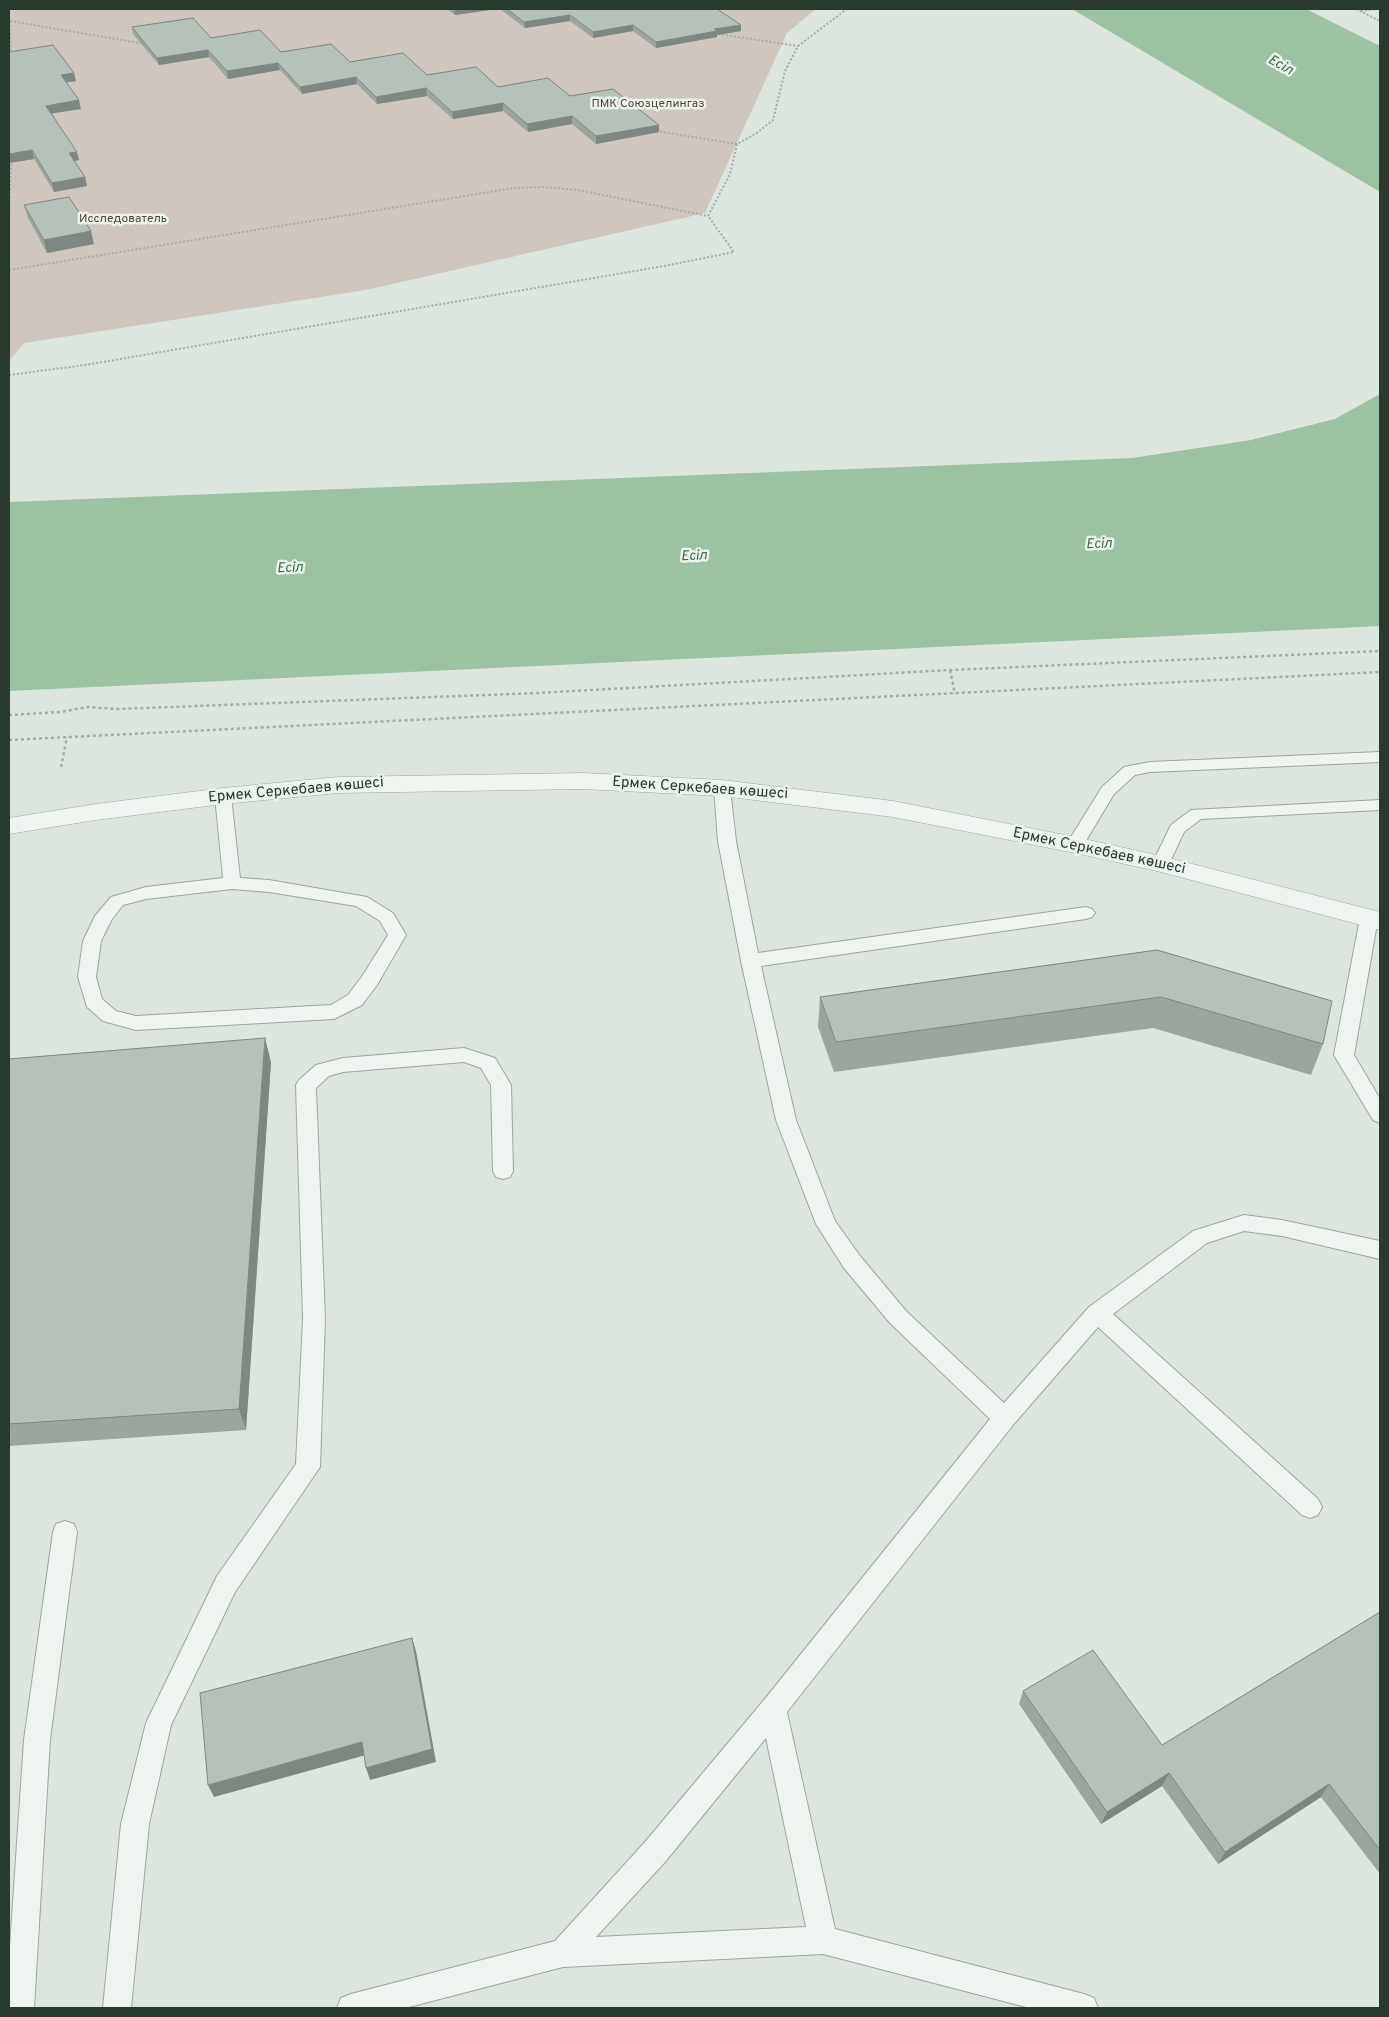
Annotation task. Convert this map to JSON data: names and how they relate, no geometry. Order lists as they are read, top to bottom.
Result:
{
  "streets": {
    "street": ["Ермек Серкебаев көшесі"]
  },
  "water": ["Есіл"],
  "parks": ["ПМК Союзцелингаз", "Исследователь"]
}
